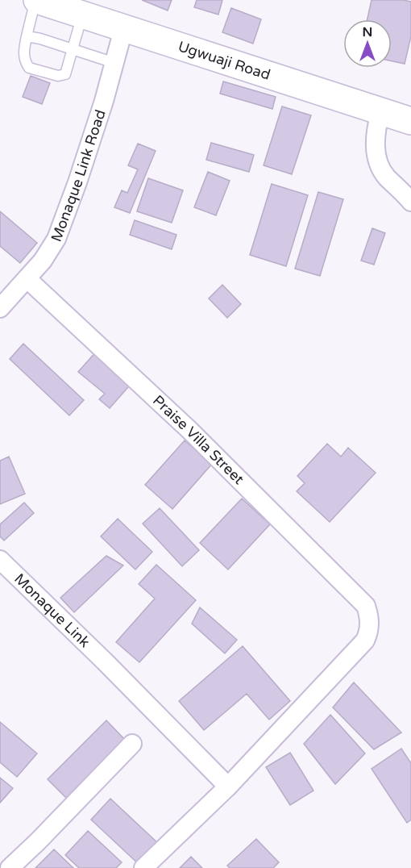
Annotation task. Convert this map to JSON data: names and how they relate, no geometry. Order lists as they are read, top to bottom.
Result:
{
  "streets": {
    "main road": ["Ugwuaji Road"],
    "street": ["Monaque Link Road", "Praise Villa Street", "Monaque Link"]
  },
  "crossings": [
    ["Ugwuaji Road", "Monaque Link Road"],
    ["Monaque Link Road", "Praise Villa Street"],
    ["Praise Villa Street", "Monaque Link"]
  ],
  "north": "top"
}
